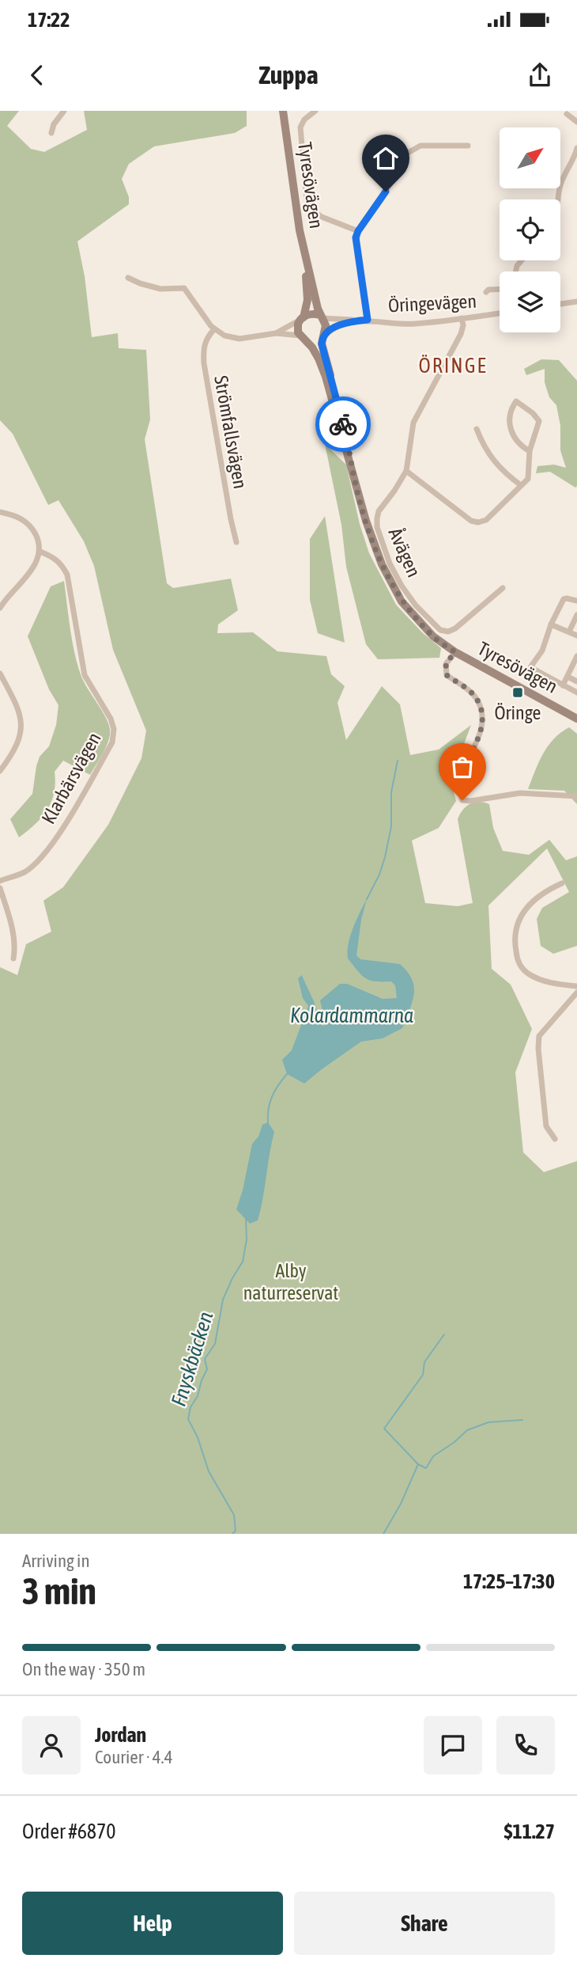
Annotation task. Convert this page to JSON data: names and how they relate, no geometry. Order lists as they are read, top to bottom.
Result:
{
  "streets": {
    "main road": ["Tyresövägen"],
    "street": [
      "Öringevägen",
      "Strömfallsvägen",
      "Åvägen",
      "Klarbärsvägen"
    ]
  },
  "crossings": [
    ["Tyresövägen", "Öringevägen"],
    ["Öringevägen", "Åvägen"]
  ],
  "districts": ["ÖRINGE"],
  "water": ["Kolardammarna", "Fnyskbäcken"],
  "parks": ["Alby naturreservat"],
  "places": {
    "transit": ["Öringe"]
  },
  "north": "top right",
  "page": {
    "status": "17:22",
    "header": "Zuppa",
    "heading": ["3 min", "Arriving in", "17:25–17:30"],
    "panel": [
      "Jordan",
      "Courier · 4.4",
      "Order #6870",
      "$11.27"
    ],
    "bar": "On the way · 350 m",
    "buttons": ["Help", "Share"]
  }
}
